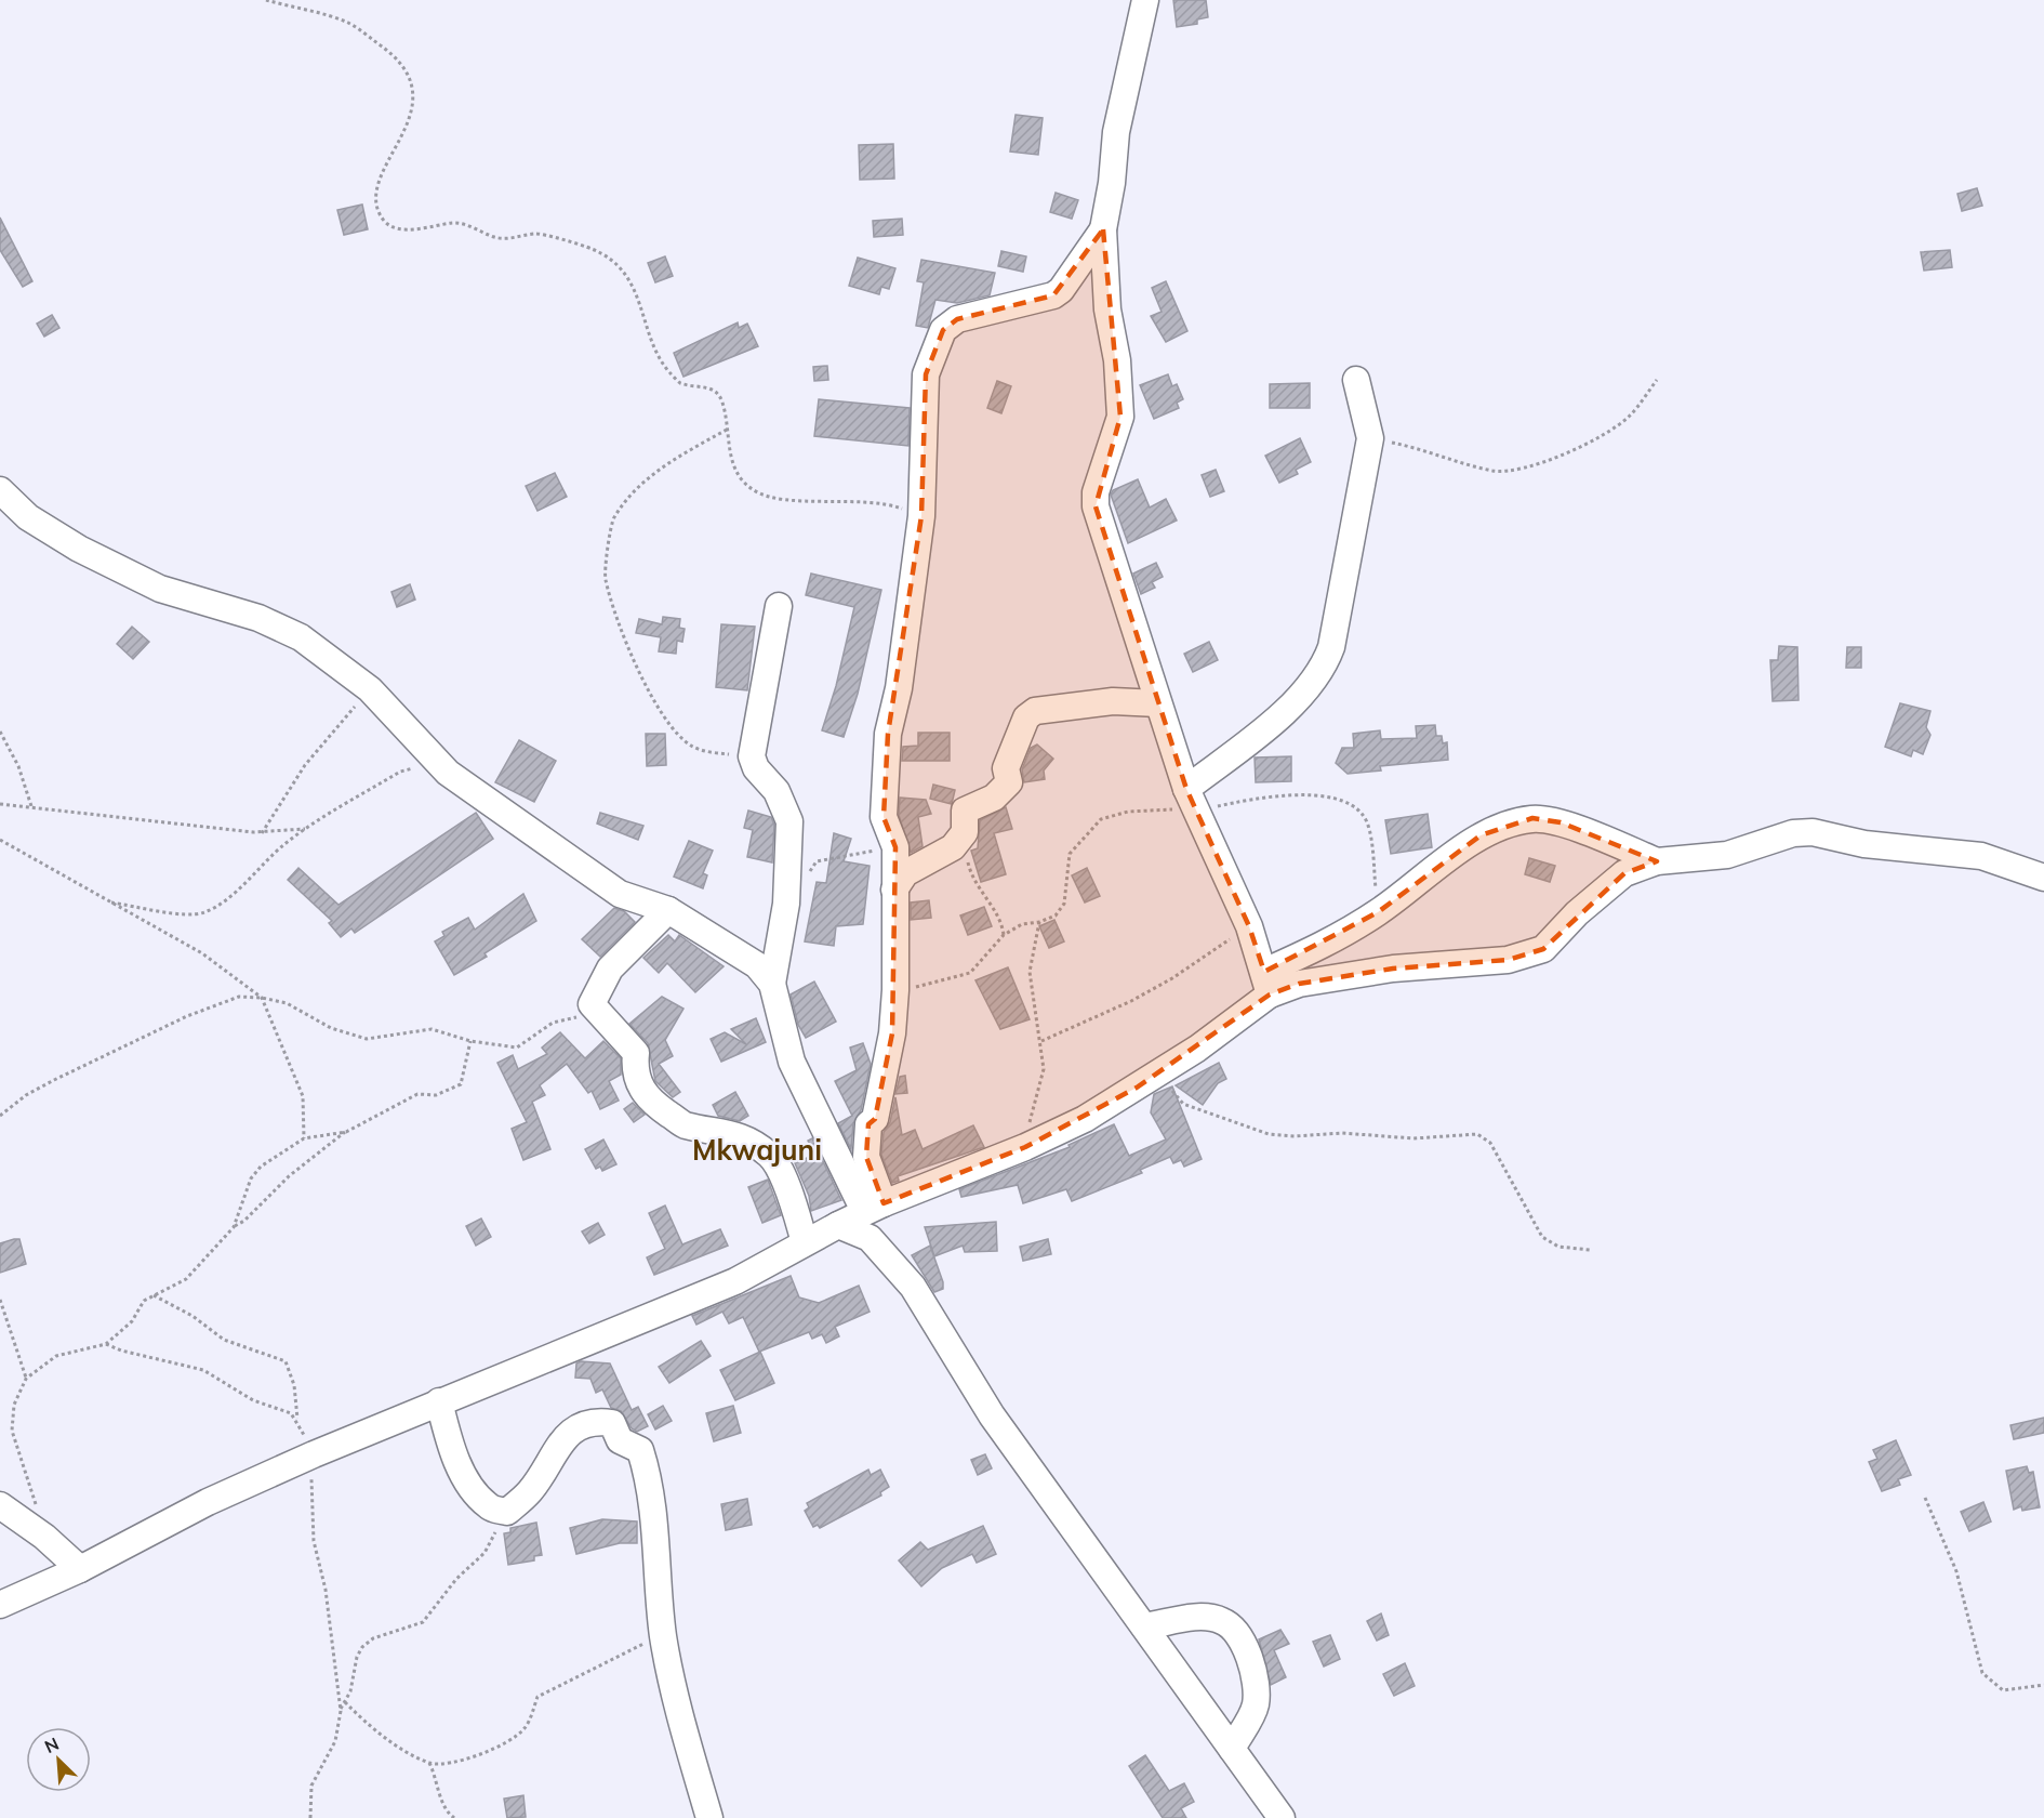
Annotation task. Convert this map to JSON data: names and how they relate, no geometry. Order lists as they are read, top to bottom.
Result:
{
  "districts": ["Mkwajuni"],
  "north": "top left"
}
